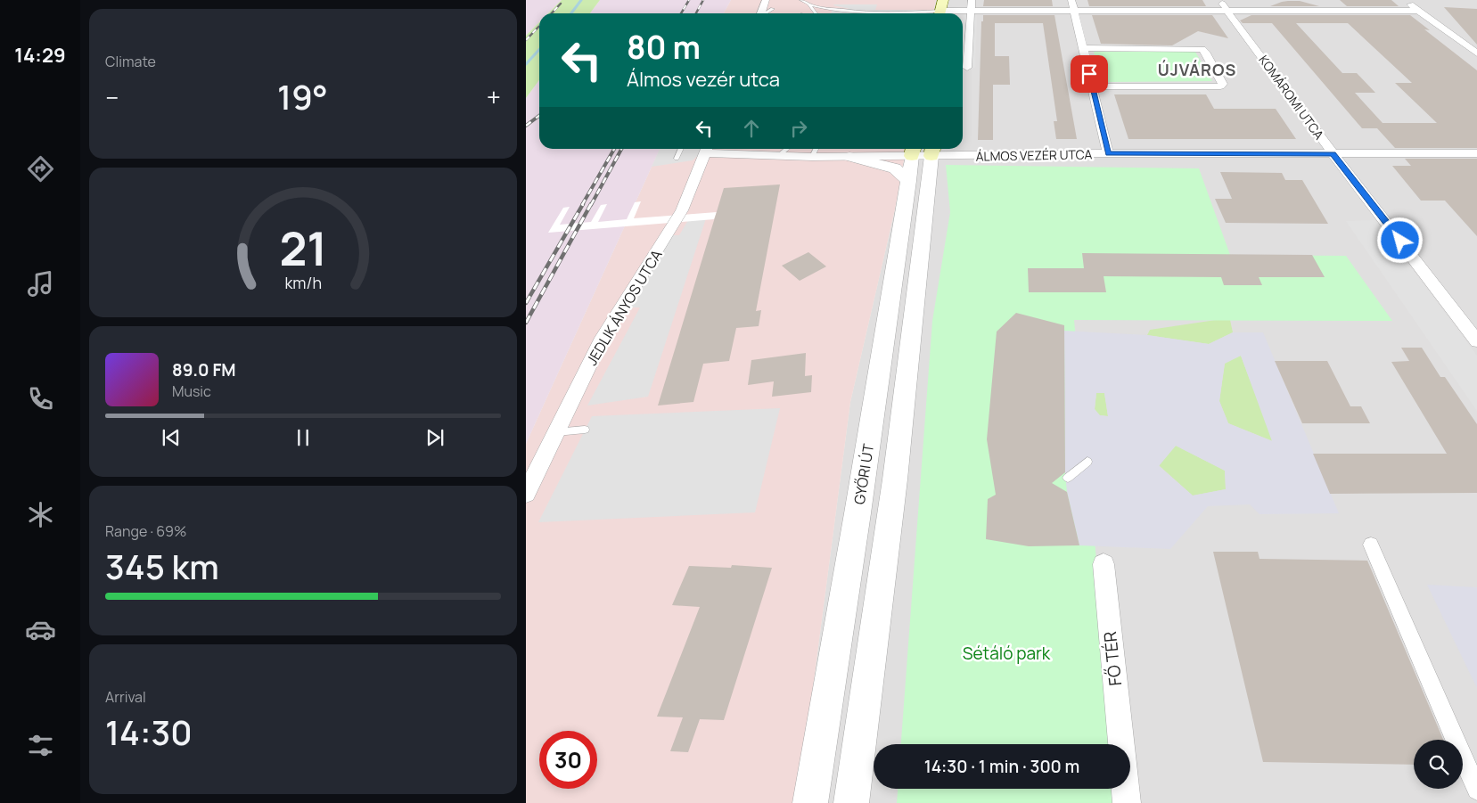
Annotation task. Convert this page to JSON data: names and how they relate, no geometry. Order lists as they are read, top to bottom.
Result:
{
  "streets": {
    "street": [
      "KOMÁROMI UTCA",
      "ÁLMOS VEZÉR UTCA",
      "JEDLIK ÁNYOS UTCA",
      "GYŐRI ÚT",
      "FŐ TÉR"
    ]
  },
  "crossings": [
    ["KOMÁROMI UTCA", "ÁLMOS VEZÉR UTCA"],
    ["ÁLMOS VEZÉR UTCA", "JEDLIK ÁNYOS UTCA"],
    ["ÁLMOS VEZÉR UTCA", "GYŐRI ÚT"]
  ],
  "districts": ["ÚJVÁROS"],
  "parks": ["Sétáló park"],
  "page": {
    "tabs": "14:29",
    "tile": [
      "Climate",
      ["Range · 69%", "345 km"],
      ["Arrival", "14:30"]
    ],
    "turn": ["80 m", "Álmos vezér utca"],
    "heat": ["−", "19°", "+"],
    "song": ["89.0 FM", "Music"],
    "limit": "30",
    "trip": "14:30 · 1 min · 300 m",
    "gauge": ["21", "km/h"]
  }
}
